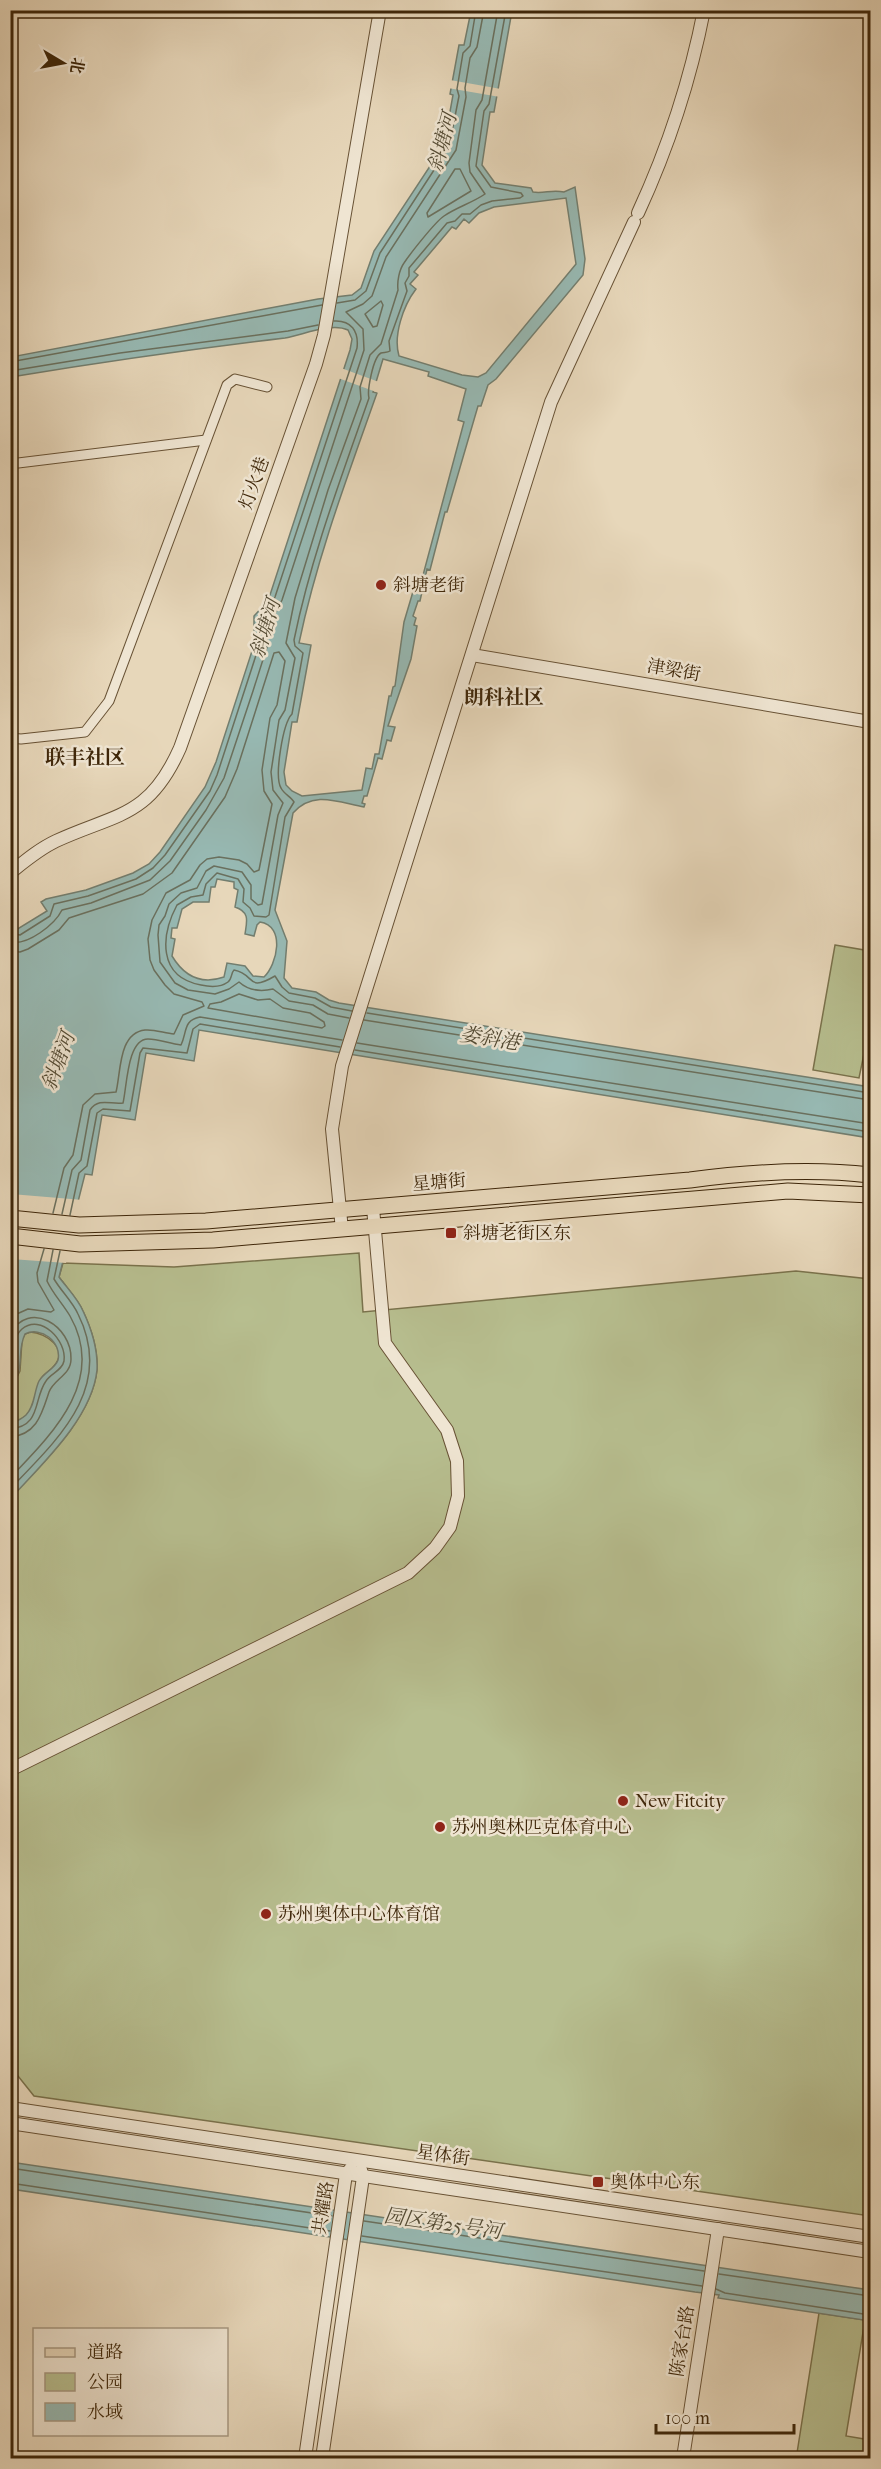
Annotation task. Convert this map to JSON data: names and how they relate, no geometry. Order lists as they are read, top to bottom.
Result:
{
  "streets": {
    "main road": ["星塘街"],
    "street": [
      "灯火巷",
      "津梁街",
      "星体街",
      "共耀路",
      "陈家台路"
    ]
  },
  "crossings": [
    ["星体街", "共耀路"],
    ["星体街", "陈家台路"]
  ],
  "districts": ["朗科社区", "联丰社区"],
  "water": ["斜塘河", "娄斜港", "园区第25号河"],
  "places": {
    "other": [
      "斜塘老街",
      "New Fitcity",
      "苏州奥林匹克体育中心",
      "苏州奥体中心体育馆"
    ],
    "transit": ["斜塘老街区东", "奥体中心东"]
  },
  "legend": ["道路", "公园", "水域"],
  "scale_bar": "100 m",
  "north": "right"
}
